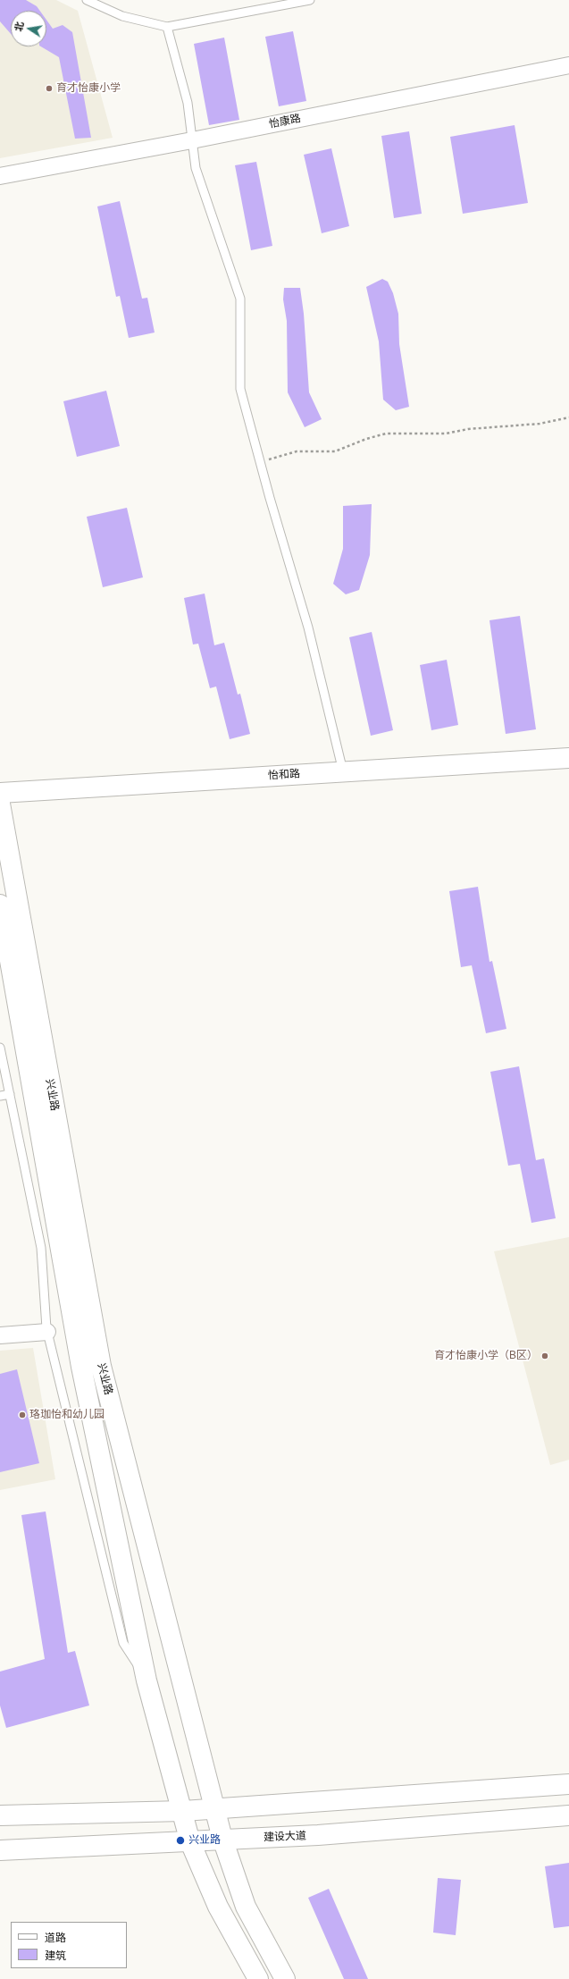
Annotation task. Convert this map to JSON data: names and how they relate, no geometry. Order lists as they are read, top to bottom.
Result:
{
  "streets": {
    "main road": ["怡和路", "兴业路", "建设大道"],
    "street": ["怡康路"]
  },
  "crossings": [
    ["兴业路", "建设大道"]
  ],
  "places": [
    "育才怡康小学",
    "育才怡康小学（B区）",
    "珞珈怡和幼儿园",
    "兴业路"
  ],
  "legend": ["道路", "建筑"],
  "north": "left"
}
